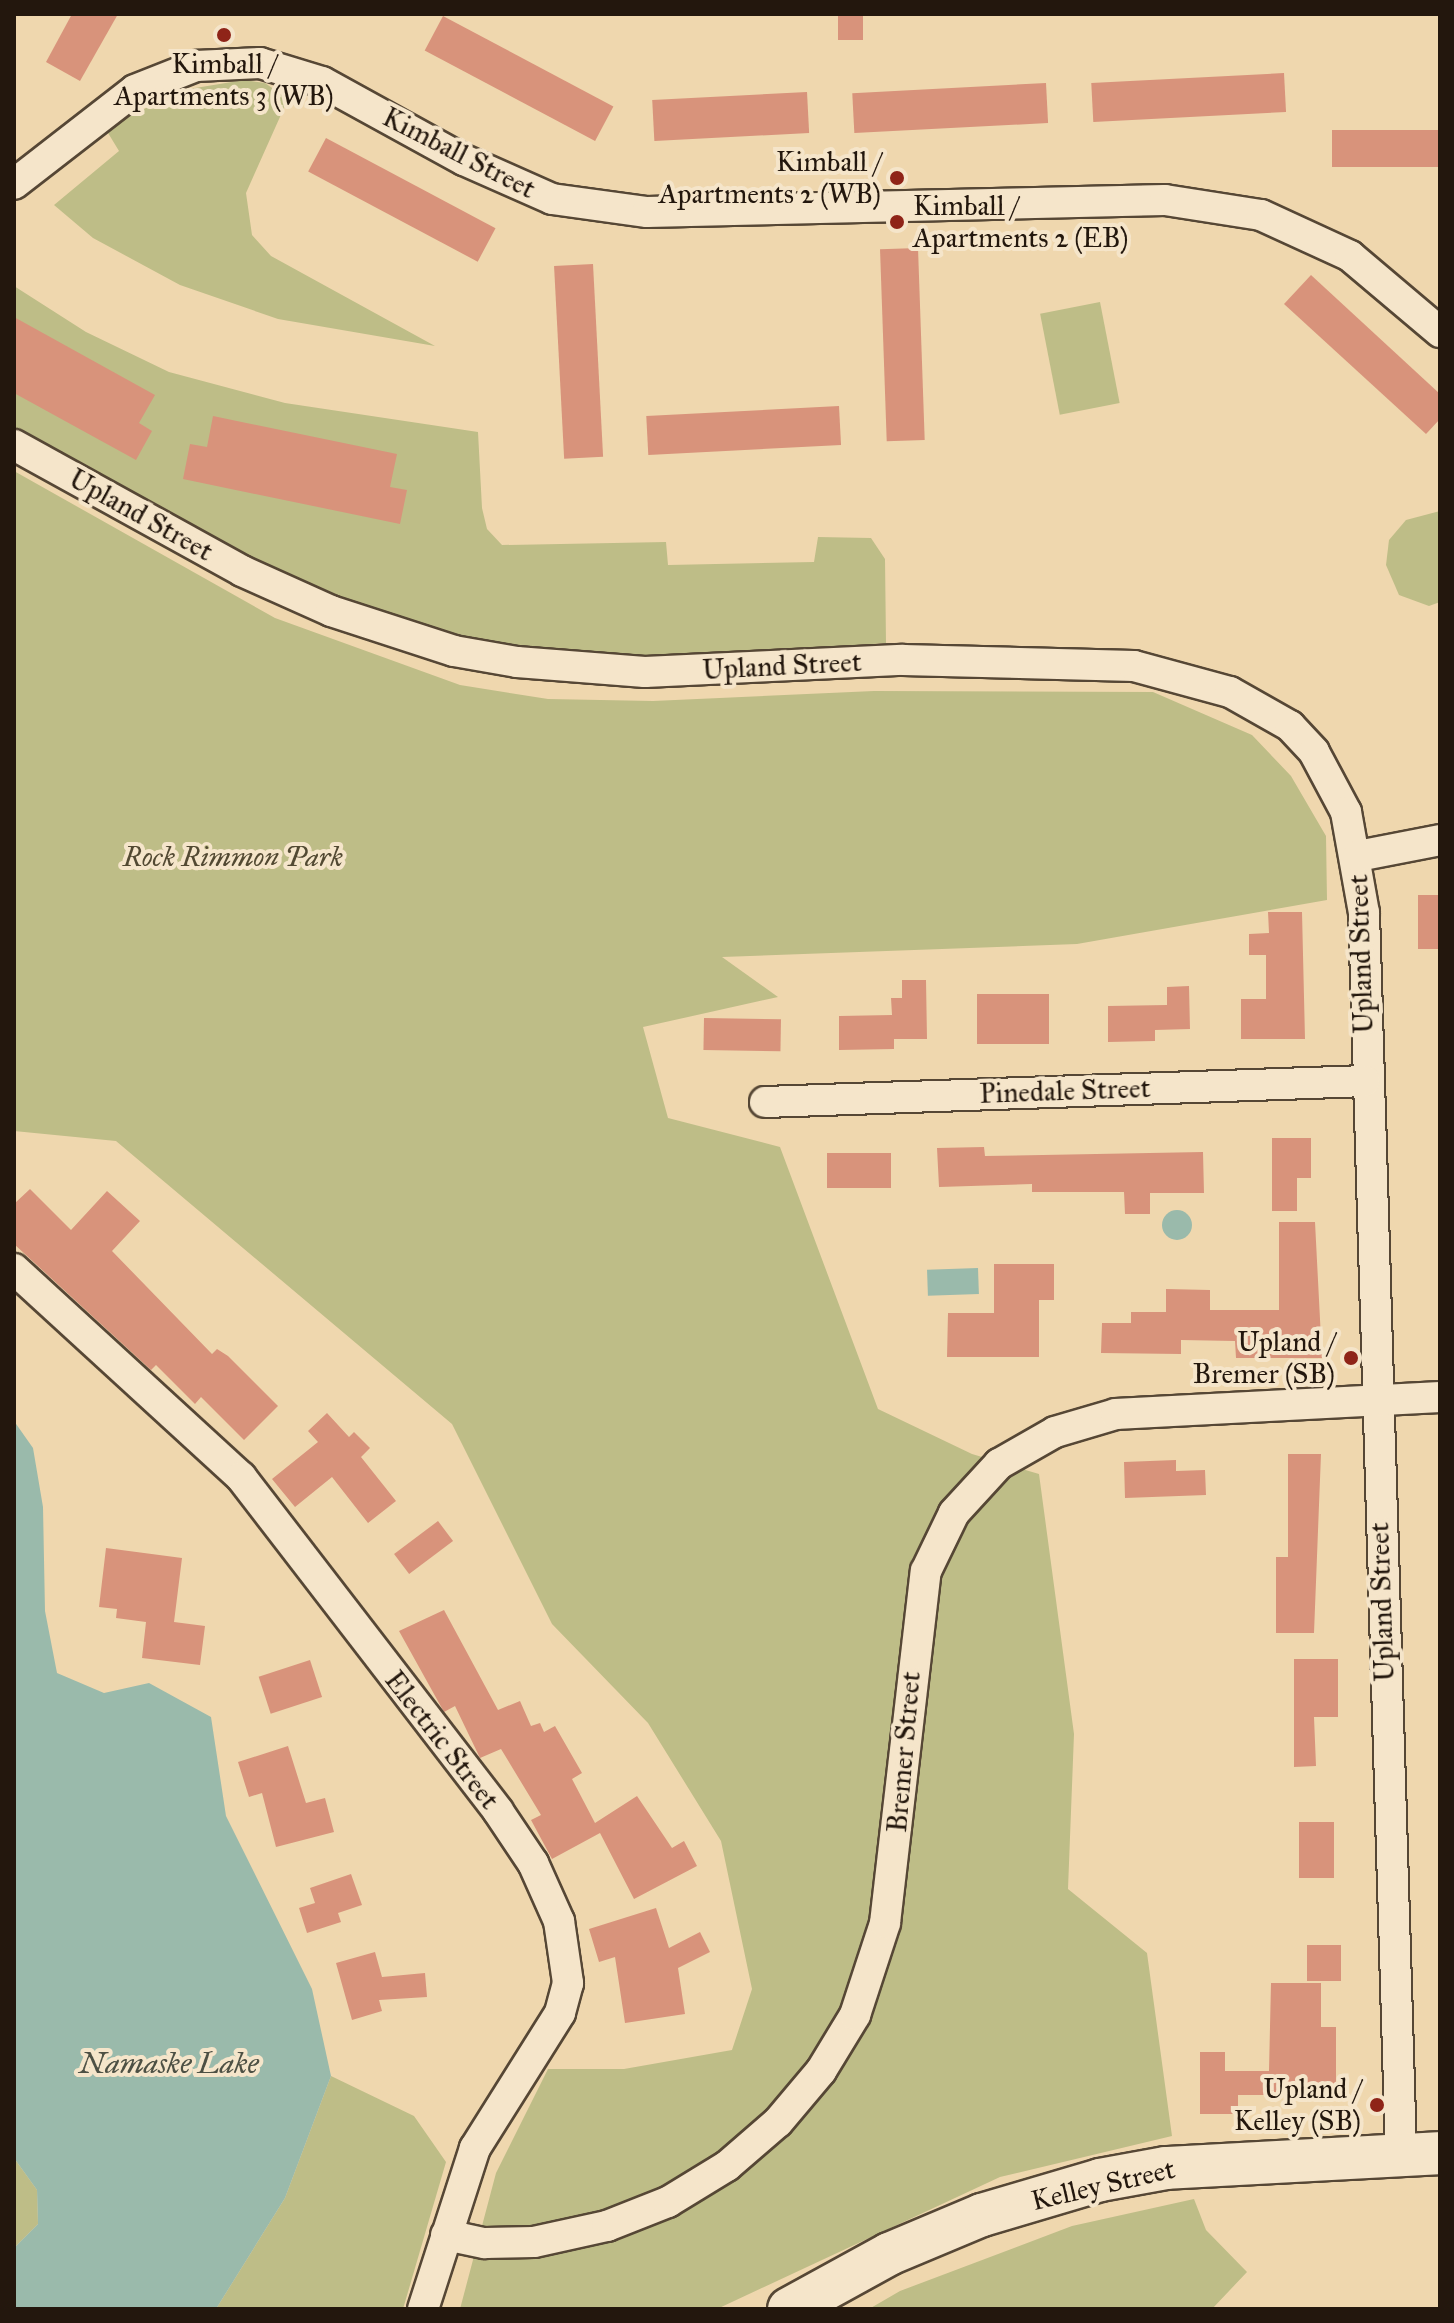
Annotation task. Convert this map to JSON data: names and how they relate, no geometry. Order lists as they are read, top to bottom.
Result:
{
  "streets": {
    "street": [
      "Kimball Street",
      "Upland Street",
      "Pinedale Street",
      "Electric Street",
      "Bremer Street",
      "Kelley Street"
    ]
  },
  "crossings": [
    ["Upland Street", "Pinedale Street"],
    ["Upland Street", "Bremer Street"],
    ["Upland Street", "Kelley Street"],
    ["Electric Street", "Bremer Street"]
  ],
  "water": ["Namaske Lake"],
  "parks": ["Rock Rimmon Park"],
  "places": [
    "Kimball / Apartments 3 (WB)",
    "Kimball / Apartments 2 (WB)",
    "Kimball / Apartments 2 (EB)",
    "Upland / Bremer (SB)",
    "Upland / Kelley (SB)"
  ]
}
